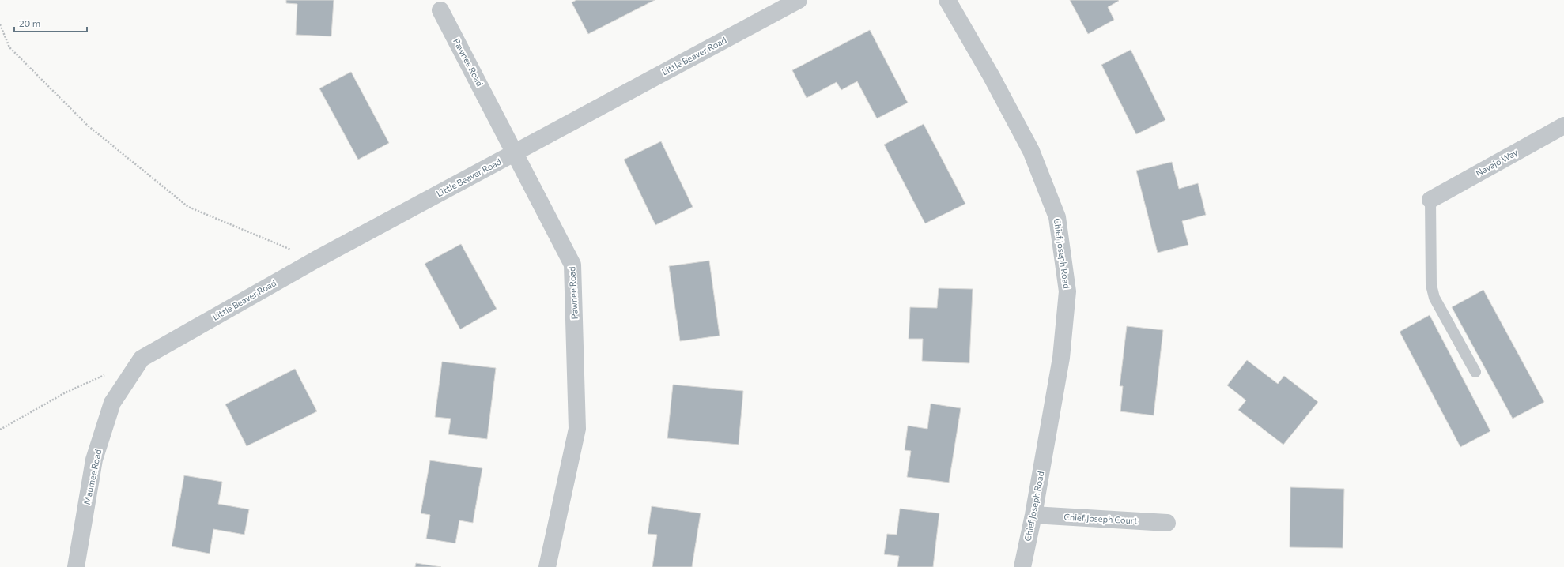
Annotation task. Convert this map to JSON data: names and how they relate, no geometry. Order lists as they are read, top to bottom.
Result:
{
  "streets": {
    "street": [
      "Little Beaver Road",
      "Pawnee Road",
      "Navajo Way",
      "Chief Joseph Road",
      "Maumee Road",
      "Chief Joseph Court"
    ]
  },
  "crossings": [
    ["Little Beaver Road", "Pawnee Road"],
    ["Little Beaver Road", "Maumee Road"],
    ["Chief Joseph Road", "Chief Joseph Court"]
  ],
  "scale_bar": "20 m"
}
